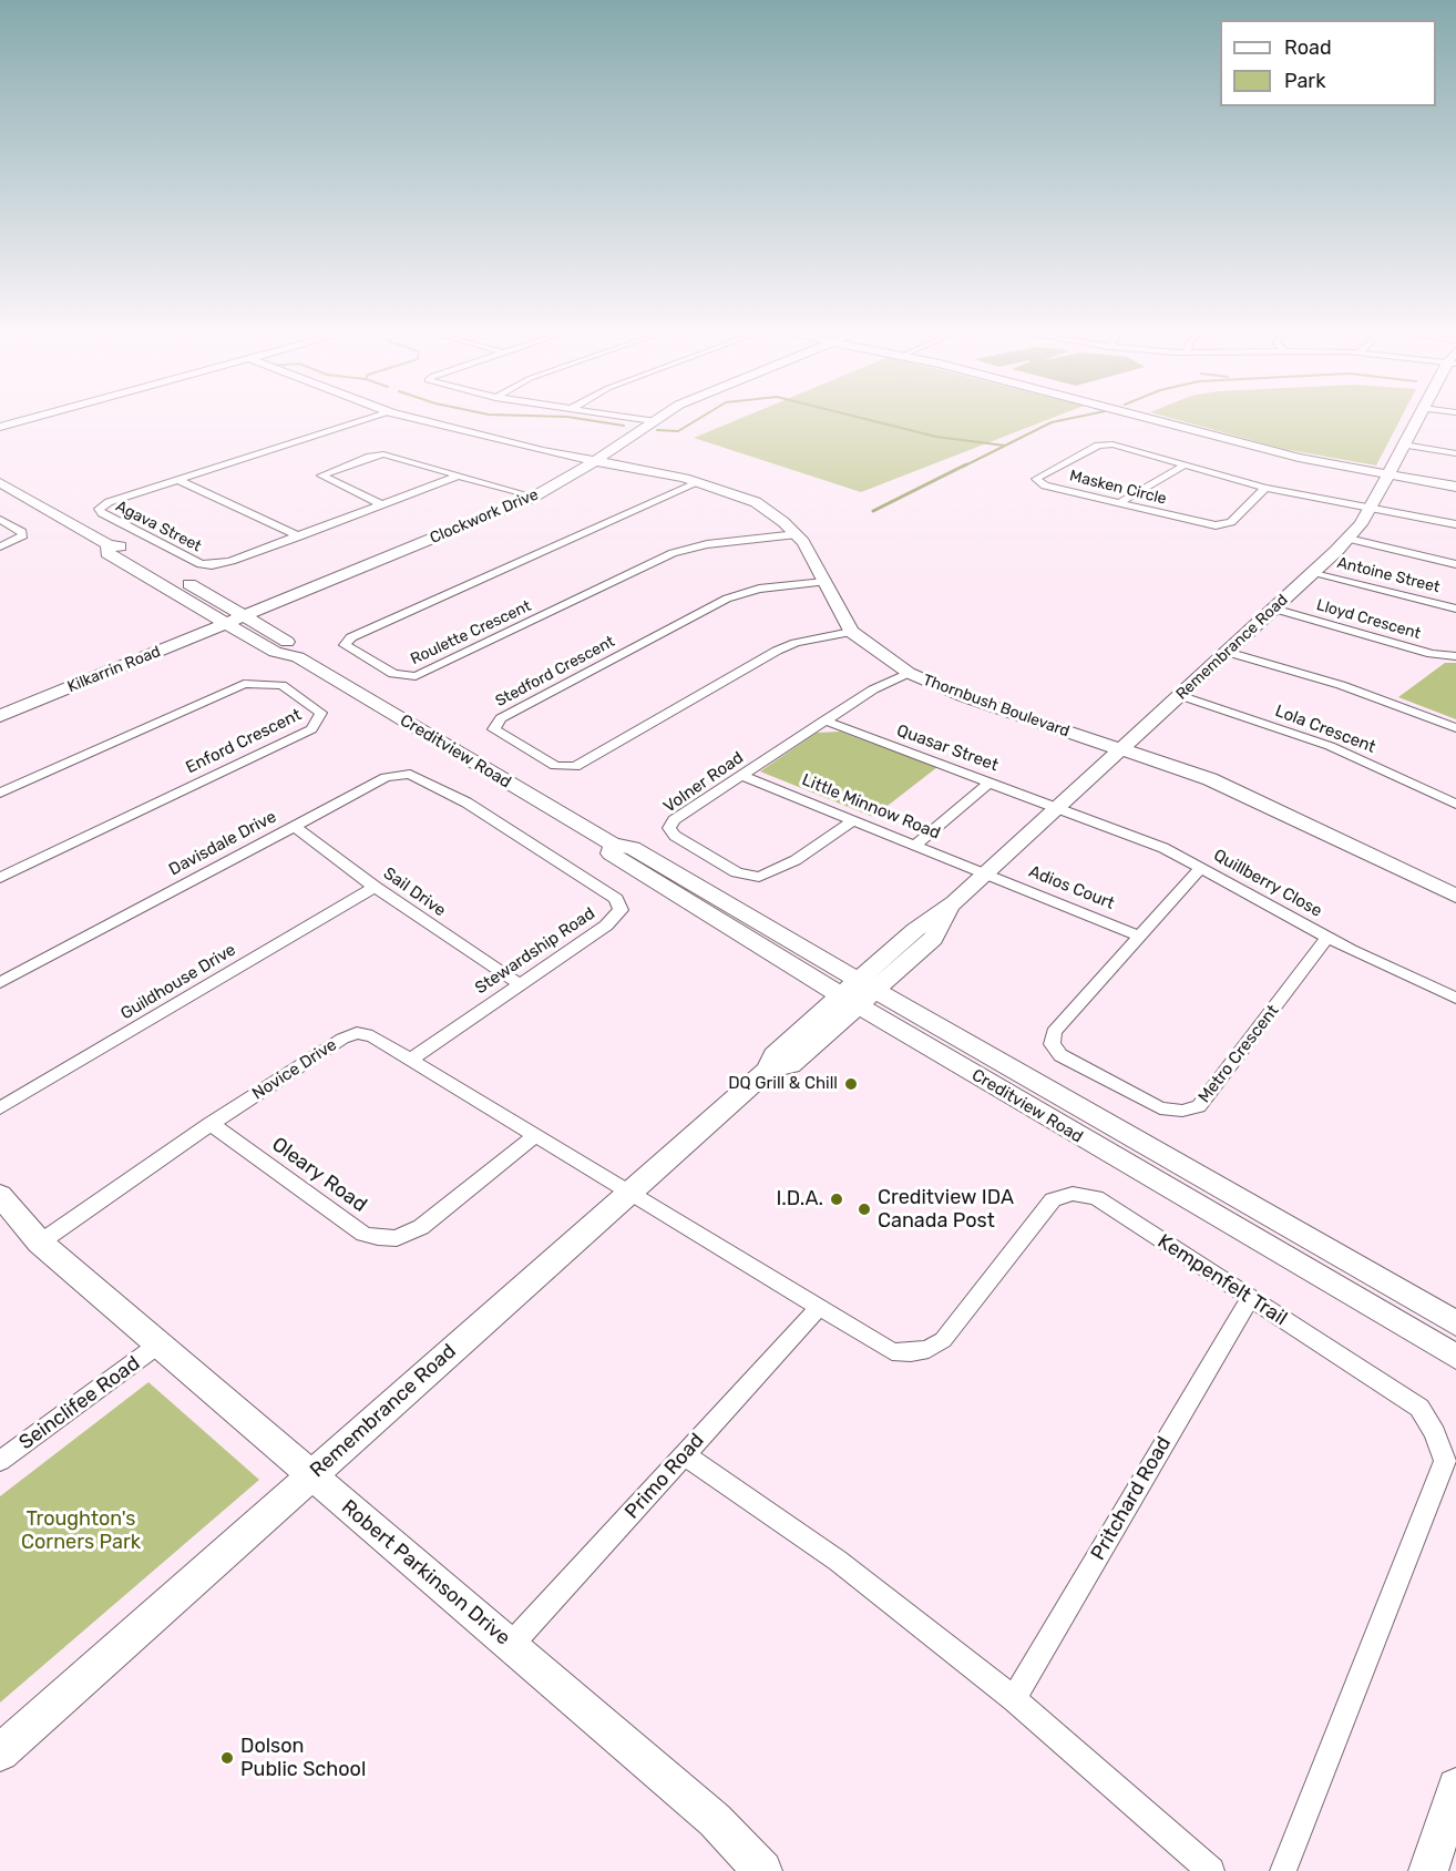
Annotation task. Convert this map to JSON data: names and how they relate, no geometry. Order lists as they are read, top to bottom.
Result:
{
  "streets": {
    "street": [
      "Masken Circle",
      "Clockwork Drive",
      "Agava Street",
      "Antoine Street",
      "Lloyd Crescent",
      "Roulette Crescent",
      "Remembrance Road",
      "Kilkarrin Road",
      "Stedford Crescent",
      "Thornbush Boulevard",
      "Lola Crescent",
      "Enford Crescent",
      "Quasar Street",
      "Creditview Road",
      "Volner Road",
      "Little Minnow Road",
      "Davisdale Drive",
      "Quillberry Close",
      "Adios Court",
      "Sail Drive",
      "Stewardship Road",
      "Guildhouse Drive",
      "Metro Crescent",
      "Novice Drive",
      "Oleary Road",
      "Kempenfelt Trail",
      "Seinclifee Road",
      "Primo Road",
      "Pritchard Road",
      "Robert Parkinson Drive"
    ]
  },
  "crossings": [
    ["Masken Circle", "Remembrance Road"],
    ["Clockwork Drive", "Kilkarrin Road"],
    ["Clockwork Drive", "Thornbush Boulevard"],
    ["Clockwork Drive", "Creditview Road"],
    ["Antoine Street", "Remembrance Road"],
    ["Lloyd Crescent", "Remembrance Road"],
    ["Roulette Crescent", "Thornbush Boulevard"],
    ["Remembrance Road", "Thornbush Boulevard"],
    ["Remembrance Road", "Lola Crescent"],
    ["Remembrance Road", "Quasar Street"],
    ["Remembrance Road", "Creditview Road"],
    ["Remembrance Road", "Little Minnow Road"],
    ["Remembrance Road", "Quillberry Close"],
    ["Remembrance Road", "Adios Court"],
    ["Remembrance Road", "Novice Drive"],
    ["Remembrance Road", "Kempenfelt Trail"],
    ["Remembrance Road", "Robert Parkinson Drive"],
    ["Kilkarrin Road", "Creditview Road"],
    ["Stedford Crescent", "Thornbush Boulevard"],
    ["Thornbush Boulevard", "Volner Road"],
    ["Quasar Street", "Volner Road"],
    ["Quasar Street", "Quillberry Close"],
    ["Volner Road", "Little Minnow Road"],
    ["Little Minnow Road", "Adios Court"],
    ["Davisdale Drive", "Sail Drive"],
    ["Davisdale Drive", "Stewardship Road"],
    ["Quillberry Close", "Metro Crescent"],
    ["Adios Court", "Metro Crescent"],
    ["Sail Drive", "Stewardship Road"],
    ["Sail Drive", "Guildhouse Drive"],
    ["Stewardship Road", "Novice Drive"],
    ["Novice Drive", "Oleary Road"],
    ["Novice Drive", "Kempenfelt Trail"],
    ["Novice Drive", "Robert Parkinson Drive"],
    ["Kempenfelt Trail", "Primo Road"],
    ["Kempenfelt Trail", "Pritchard Road"],
    ["Seinclifee Road", "Robert Parkinson Drive"],
    ["Primo Road", "Robert Parkinson Drive"]
  ],
  "parks": ["Troughton's Corners Park"],
  "places": [
    "DQ Grill & Chill",
    "I.D.A.",
    "Creditview IDA Canada Post",
    "Dolson Public School"
  ],
  "legend": ["Road", "Park"]
}
